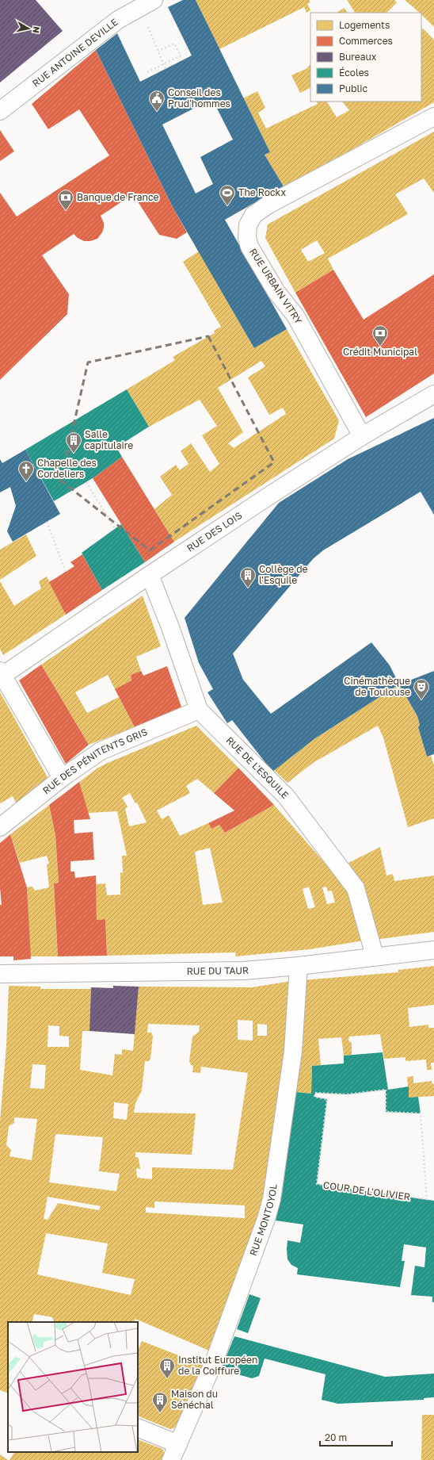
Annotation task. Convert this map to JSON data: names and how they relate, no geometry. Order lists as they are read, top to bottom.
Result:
{
  "streets": {
    "street": [
      "RUE ANTOINE DEVILLE",
      "RUE URBAIN VITRY",
      "RUE DES LOIS",
      "RUE DES PÉNITENTS GRIS",
      "RUE DE L'ESQUILE",
      "RUE DU TAUR",
      "RUE MONTOYOL"
    ],
    "path": ["COUR DE L'OLIVIER"]
  },
  "crossings": [
    ["RUE URBAIN VITRY", "RUE DES LOIS"],
    ["RUE DES LOIS", "RUE DE L'ESQUILE"],
    ["RUE DES PÉNITENTS GRIS", "RUE DE L'ESQUILE"],
    ["RUE DE L'ESQUILE", "RUE DU TAUR"],
    ["RUE DU TAUR", "RUE MONTOYOL"]
  ],
  "places": {
    "public building": ["Conseil des Prud'hommes"],
    "sports": ["The Rockx"],
    "bank": ["Banque de France", "Crédit Municipal"],
    "building": [
      "Salle capitulaire",
      "Collège de l'Esquile",
      "Institut Européen de la Coiffure",
      "Maison du Sénéchal"
    ],
    "church": ["Chapelle des Cordeliers"],
    "theatre": ["Cinémathèque de Toulouse"]
  },
  "legend": [
    "Logements",
    "Commerces",
    "Bureaux",
    "Écoles",
    "Public"
  ],
  "scale_bar": "20 m",
  "north": "right"
}
